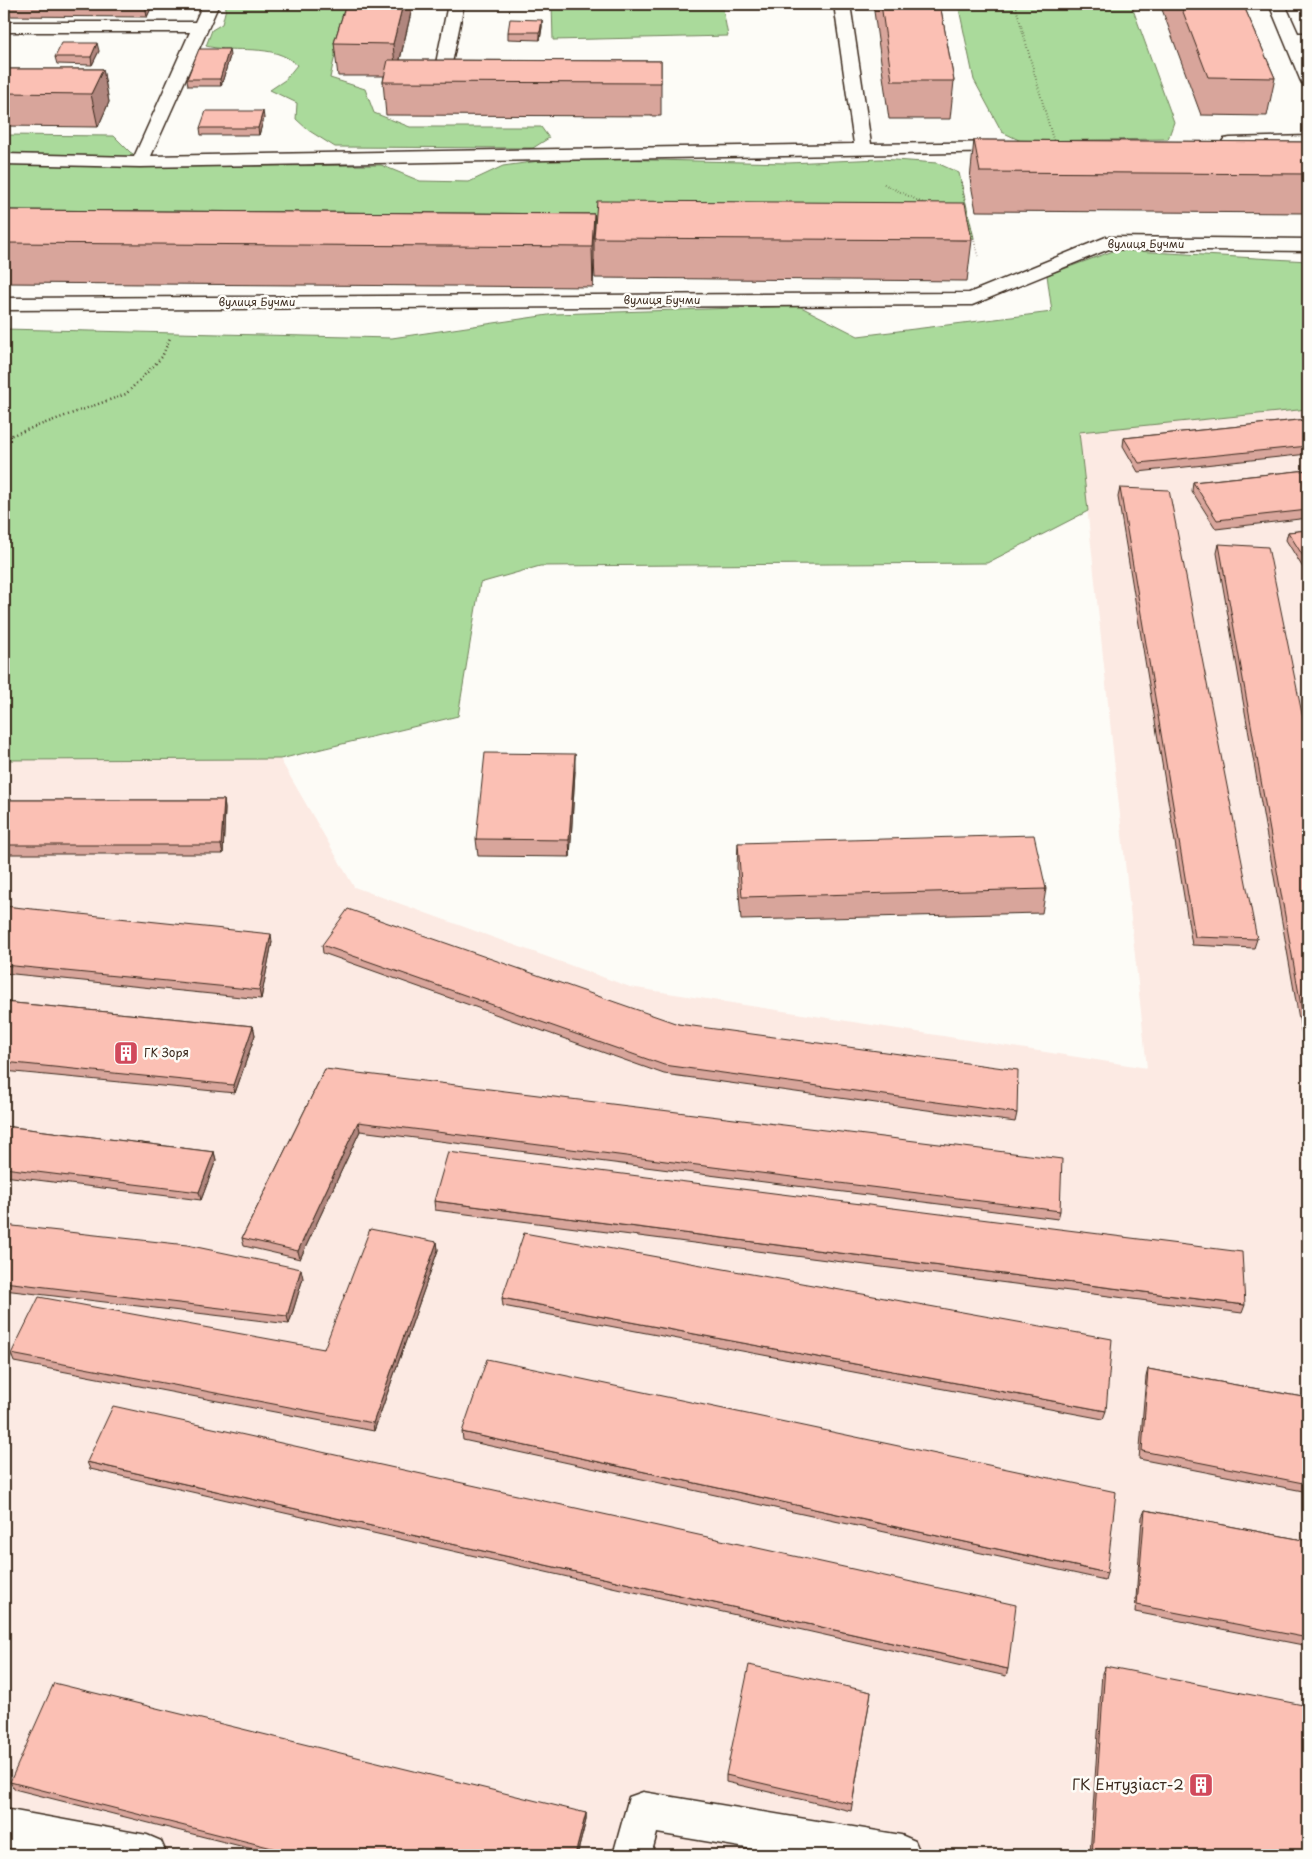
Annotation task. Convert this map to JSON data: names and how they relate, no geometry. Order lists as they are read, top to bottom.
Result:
{
  "streets": {
    "street": ["вулиця Бучми"]
  },
  "places": {
    "building": ["ГК Зоря", "ГК Ентузіаст-2"]
  }
}
